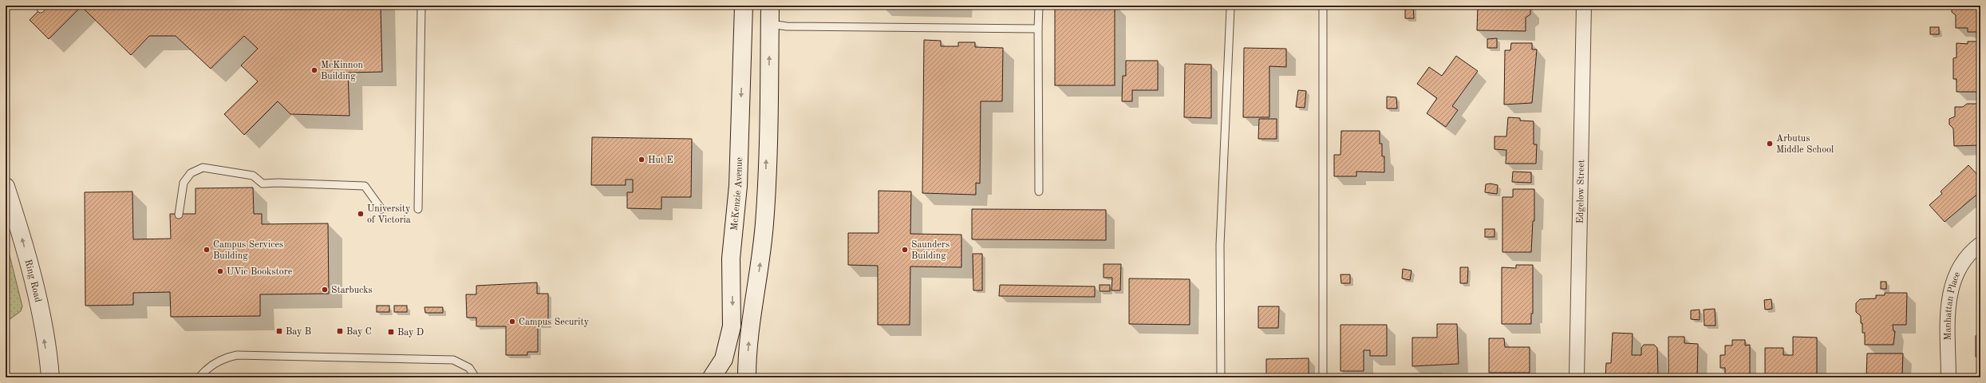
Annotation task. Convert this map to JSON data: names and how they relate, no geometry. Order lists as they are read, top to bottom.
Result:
{
  "streets": {
    "main road": ["McKenzie Avenue", "Ring Road"],
    "street": ["Edgelow Street", "Manhattan Place"]
  },
  "one_way": ["Ring Road"],
  "places": {
    "other": [
      "McKinnon Building",
      "Arbutus Middle School",
      "Hut E",
      "University of Victoria",
      "Campus Services Building",
      "Saunders Building",
      "UVic Bookstore",
      "Starbucks",
      "Campus Security"
    ],
    "transit": ["Bay B", "Bay C", "Bay D"]
  }
}
